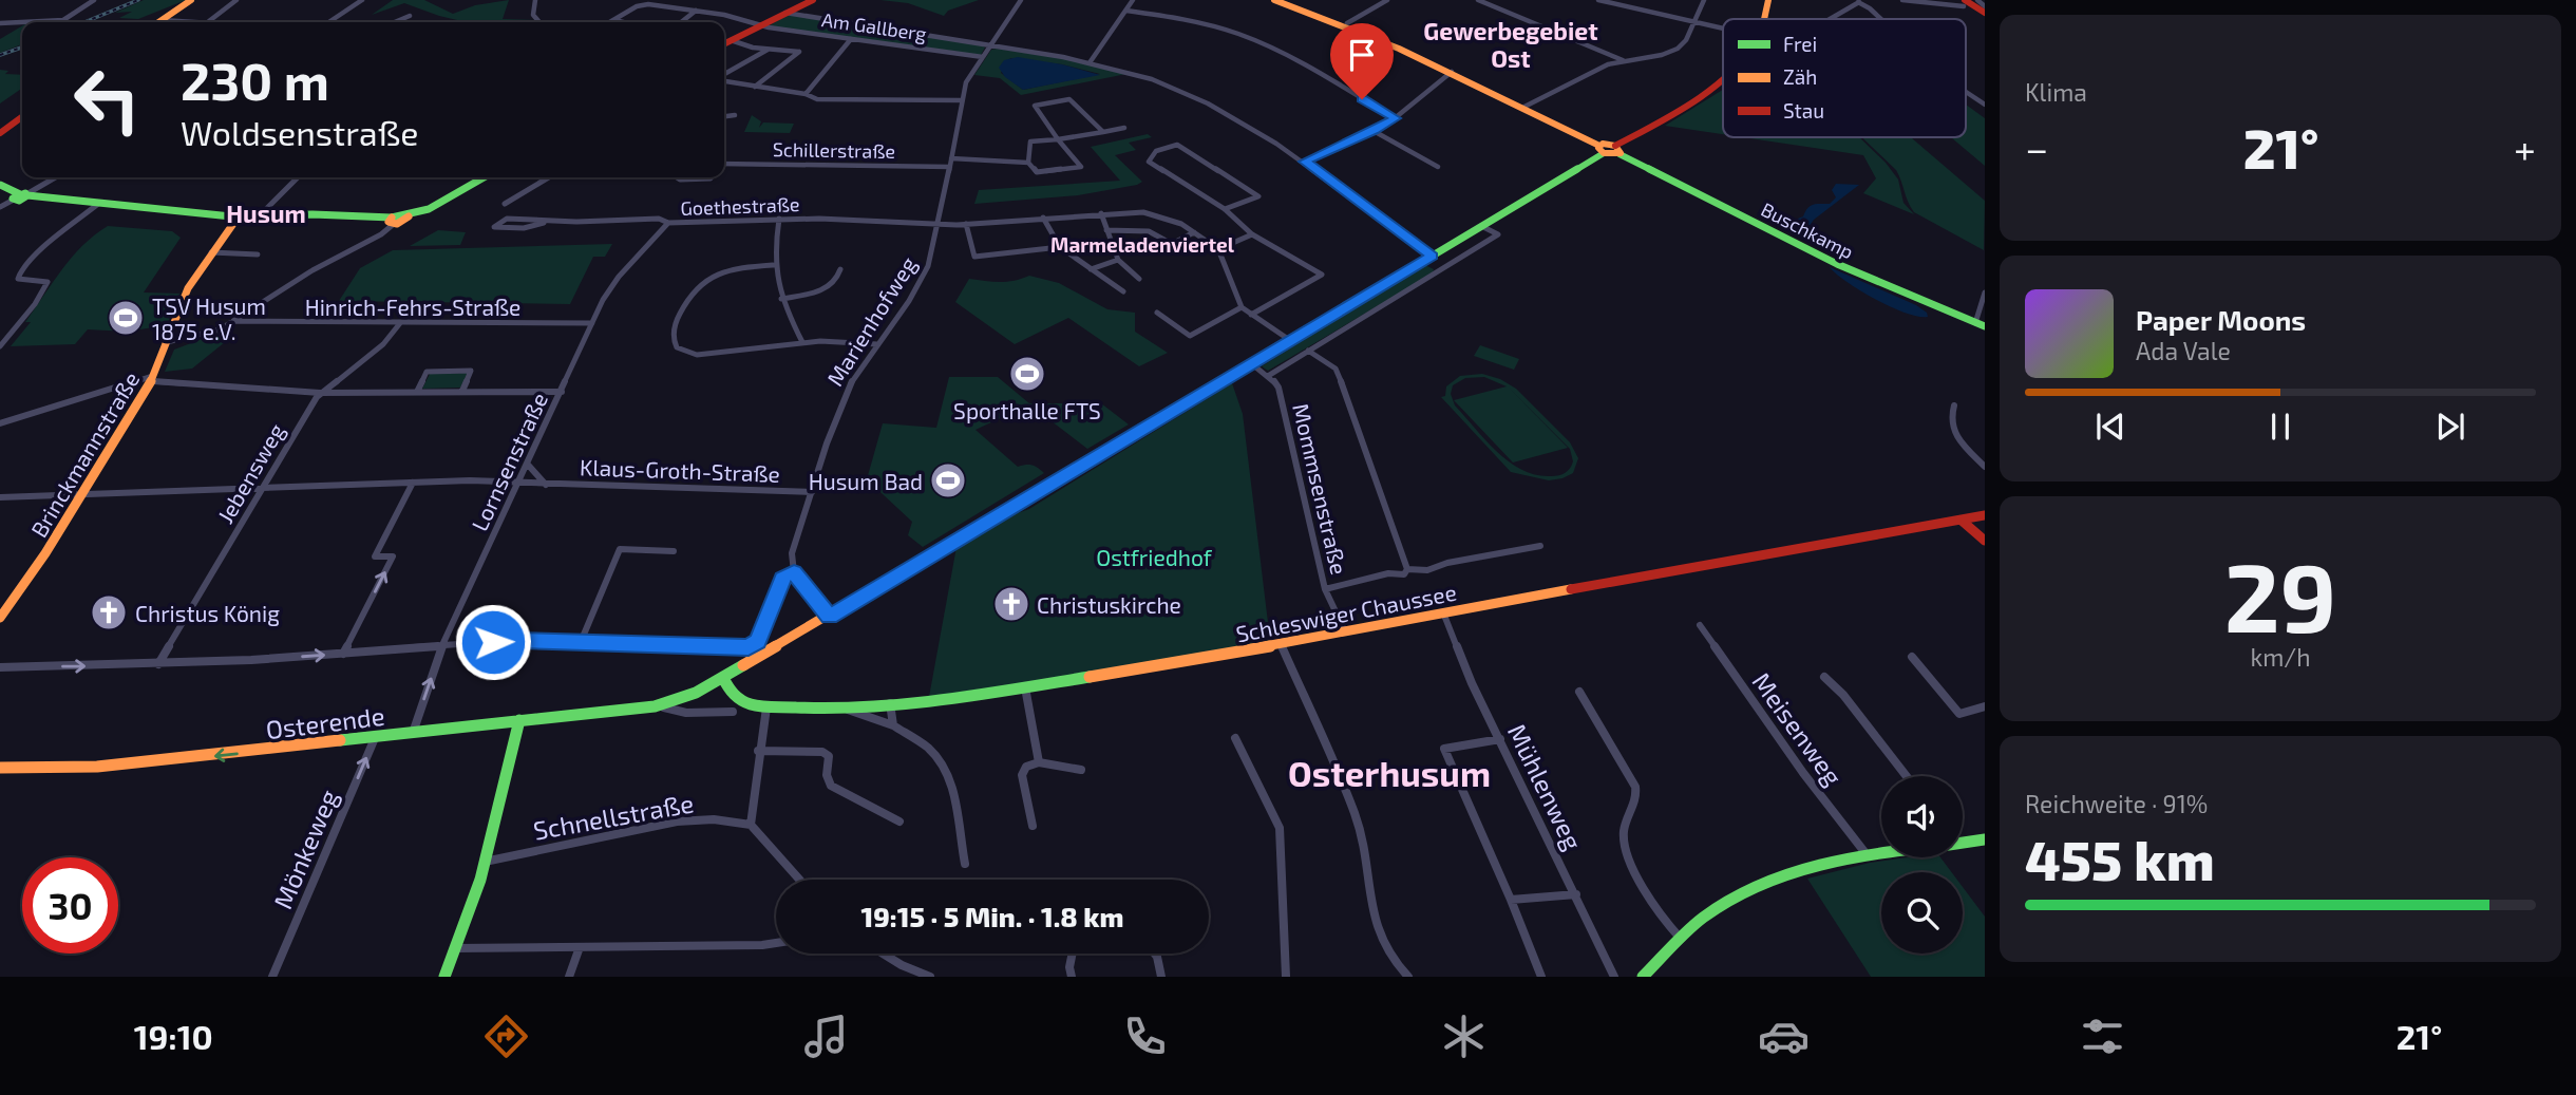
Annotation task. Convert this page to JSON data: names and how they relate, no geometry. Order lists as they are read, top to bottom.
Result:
{
  "streets": {
    "main road": [
      "Buschkamp",
      "Brinckmannstraße",
      "Schleswiger Chaussee",
      "Osterende"
    ],
    "street": [
      "Am Gallberg",
      "Schillerstraße",
      "Goethestraße",
      "Hinrich-Fehrs-Straße",
      "Marienhofweg",
      "Lornsenstraße",
      "Klaus-Groth-Straße",
      "Jebensweg",
      "Mommsenstraße",
      "Meisenweg",
      "Mühlenweg",
      "Schnellstraße",
      "Mönkeweg"
    ]
  },
  "crossings": [
    ["Am Gallberg", "Marienhofweg"],
    ["Schillerstraße", "Marienhofweg"],
    ["Goethestraße", "Marienhofweg"],
    ["Goethestraße", "Lornsenstraße"],
    ["Hinrich-Fehrs-Straße", "Lornsenstraße"],
    ["Hinrich-Fehrs-Straße", "Jebensweg"],
    ["Marienhofweg", "Klaus-Groth-Straße"],
    ["Brinckmannstraße", "Klaus-Groth-Straße"],
    ["Lornsenstraße", "Klaus-Groth-Straße"],
    ["Lornsenstraße", "Osterende"],
    ["Klaus-Groth-Straße", "Jebensweg"],
    ["Mommsenstraße", "Schleswiger Chaussee"],
    ["Mommsenstraße", "Osterende"],
    ["Schleswiger Chaussee", "Osterende"],
    ["Schleswiger Chaussee", "Mühlenweg"],
    ["Osterende", "Mönkeweg"]
  ],
  "one_way": ["Mönkeweg"],
  "districts": [
    "Gewerbegebiet Ost",
    "Husum",
    "Marmeladenviertel",
    "Osterhusum"
  ],
  "parks": ["Ostfriedhof"],
  "places": {
    "sports": ["TSV Husum 1875 e.V.", "Sporthalle FTS", "Husum Bad"],
    "church": ["Christuskirche", "Christus König"]
  },
  "legend": ["Frei", "Zäh", "Stau"],
  "page": {
    "tile": [
      "Klima",
      ["29", "km/h"],
      ["Reichweite · 91%", "455 km"]
    ],
    "turn": ["230 m", "Woldsenstraße"],
    "heat": ["−", "21°", "+"],
    "song": ["Paper Moons", "Ada Vale"],
    "limit": "30",
    "trip": "19:15 · 5 Min. · 1.8 km",
    "tabs": ["19:10", "21°"]
  }
}
